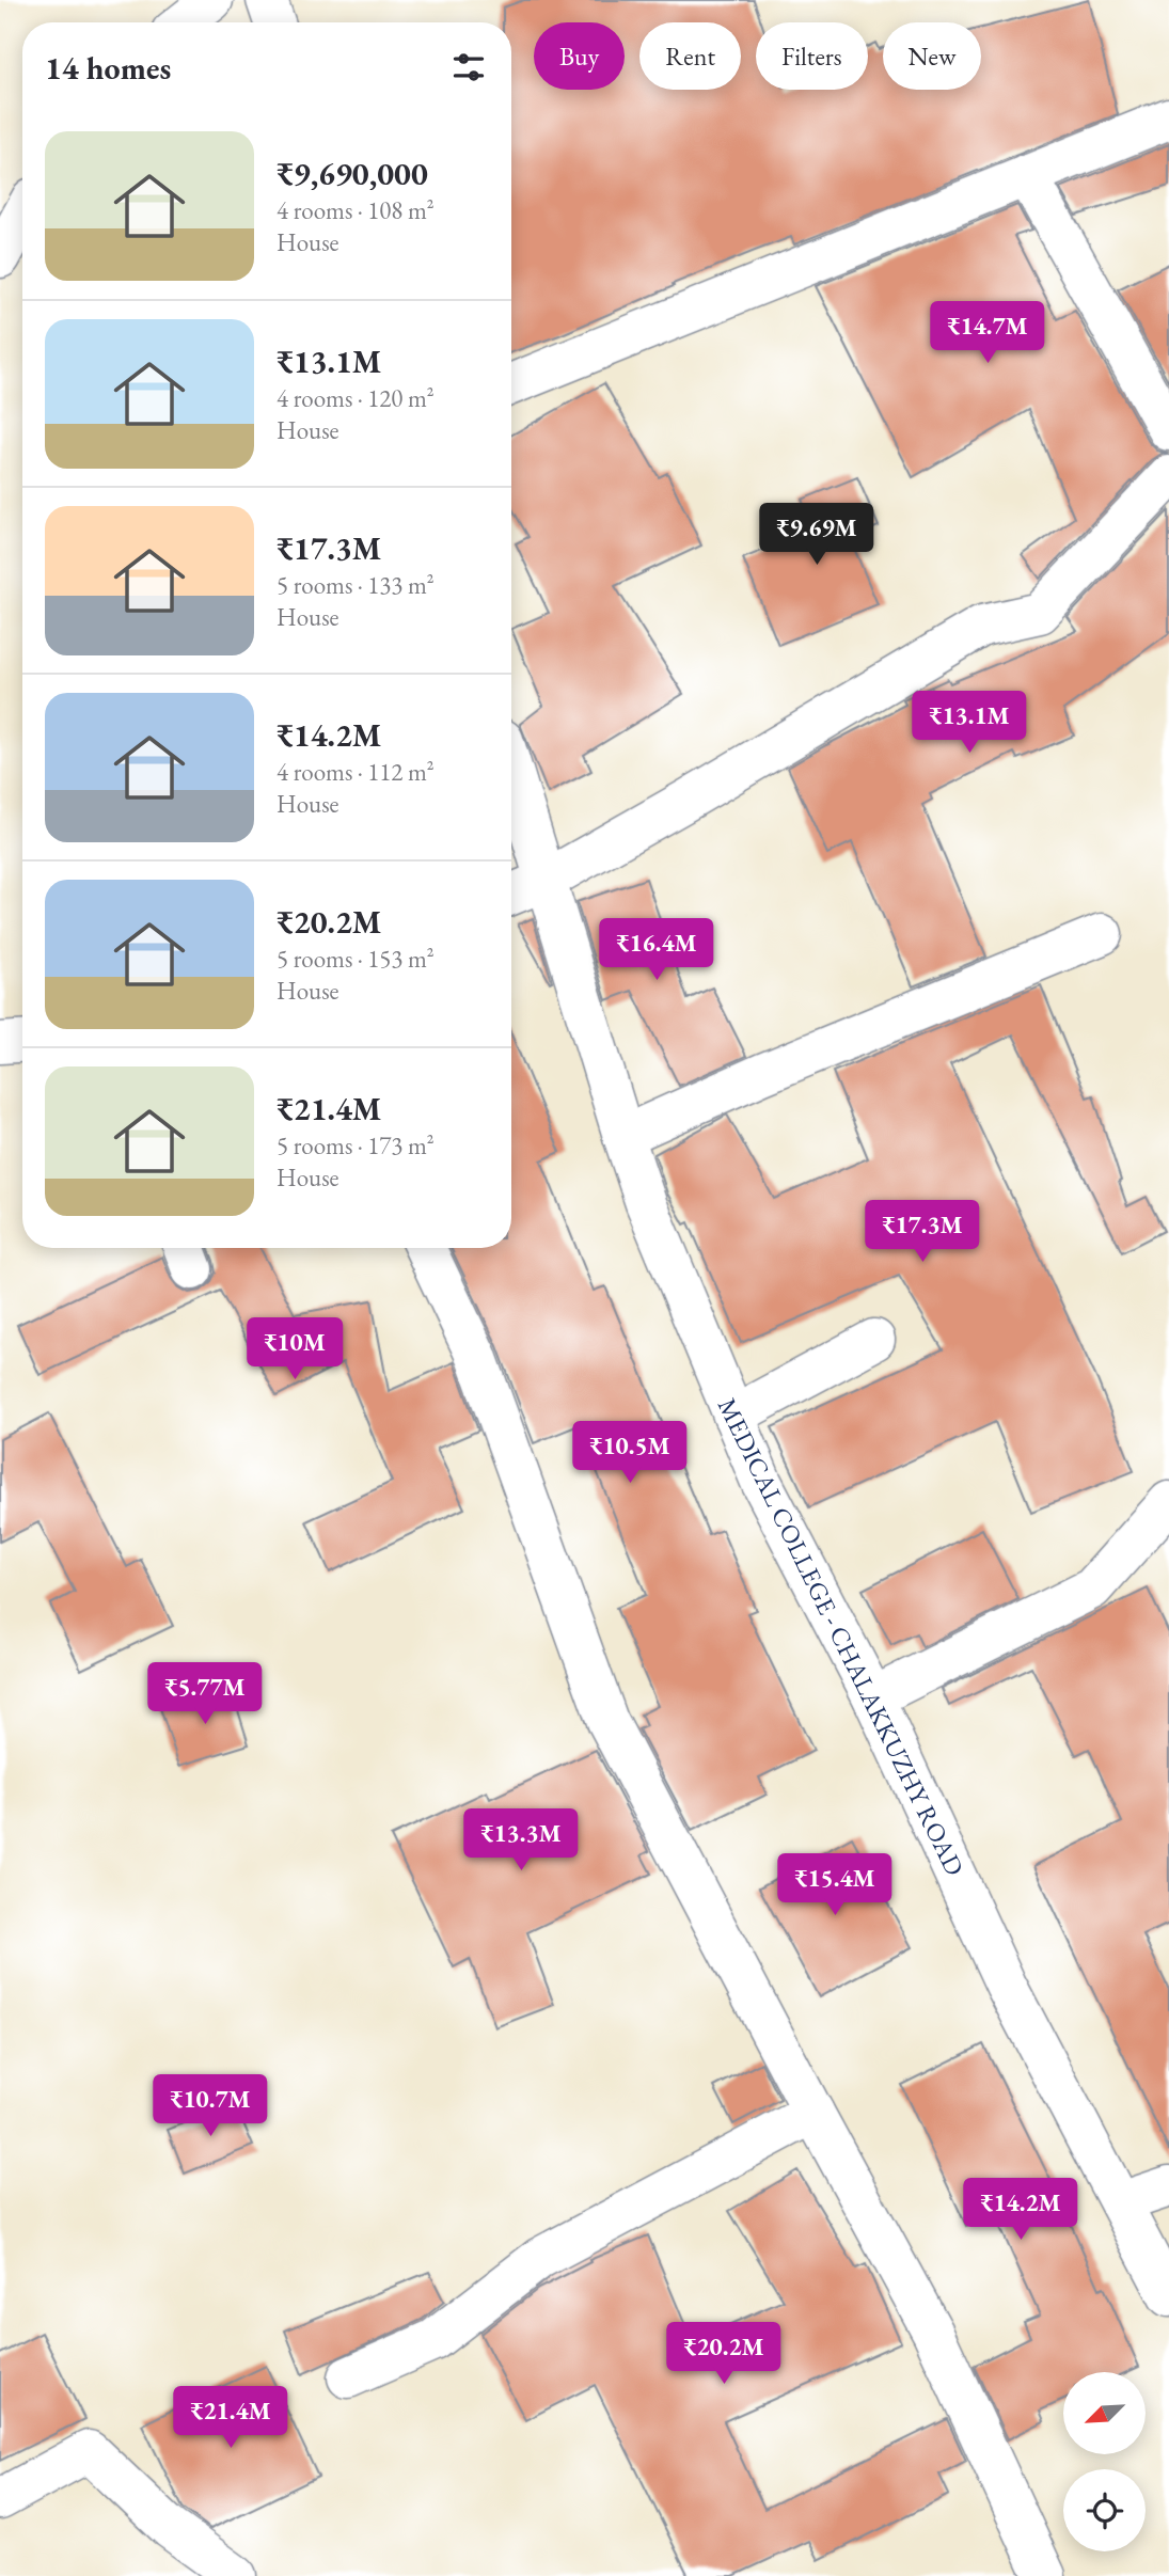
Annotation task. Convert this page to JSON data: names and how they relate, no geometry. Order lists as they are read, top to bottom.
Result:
{
  "streets": {
    "street": ["MEDICAL COLLEGE - CHALAKKUZHY ROAD"]
  },
  "north": "bottom left",
  "page": {
    "chip": [
      "Buy",
      "Rent",
      "Filters",
      "New"
    ],
    "heading": "14 homes",
    "list": [
      {
        "name": "₹9,690,000",
        "note": "4 rooms · 108 m² · House"
      },
      {
        "name": "₹13.1M",
        "note": "4 rooms · 120 m² · House"
      },
      {
        "name": "₹17.3M",
        "note": "5 rooms · 133 m² · House"
      },
      {
        "name": "₹14.2M",
        "note": "4 rooms · 112 m² · House"
      },
      {
        "name": "₹20.2M",
        "note": "5 rooms · 153 m² · House"
      },
      {
        "name": "₹21.4M",
        "note": "5 rooms · 173 m² · House"
      }
    ],
    "price": [
      "₹14.7M",
      "₹9.69M",
      "₹13.1M",
      "₹16.4M",
      "₹17.3M",
      "₹10M",
      "₹10.5M",
      "₹5.77M",
      "₹13.3M",
      "₹15.4M",
      "₹10.7M",
      "₹14.2M",
      "₹20.2M",
      "₹21.4M"
    ]
  }
}
